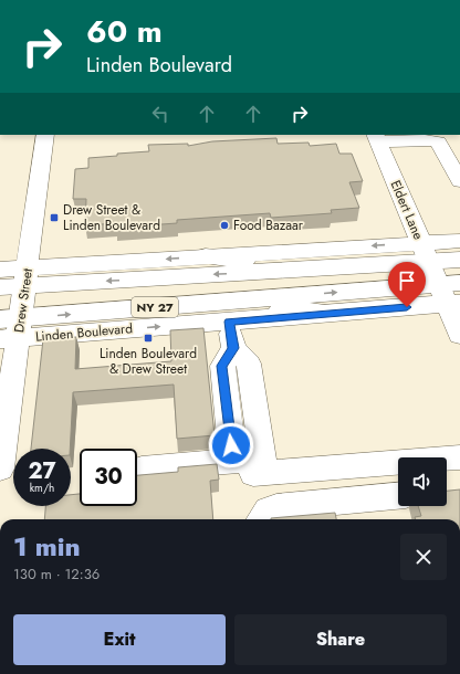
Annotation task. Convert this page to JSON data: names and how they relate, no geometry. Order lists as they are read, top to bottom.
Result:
{
  "streets": {
    "main road": [
      "Eldert Lane",
      "Drew Street",
      "NY 27",
      "Linden Boulevard"
    ]
  },
  "crossings": [
    ["Eldert Lane", "NY 27"],
    ["Eldert Lane", "Linden Boulevard"],
    ["Drew Street", "NY 27"],
    ["Drew Street", "Linden Boulevard"]
  ],
  "places": {
    "transit": ["Drew Street & Linden Boulevard", "Linden Boulevard & Drew Street"],
    "other": ["Food Bazaar"]
  },
  "page": {
    "turn": ["60 m", "Linden Boulevard"],
    "speed": "27 km/h",
    "limit": "30",
    "heading": ["1 min", "130 m · 12:36"],
    "buttons": ["Exit", "Share"]
  }
}
